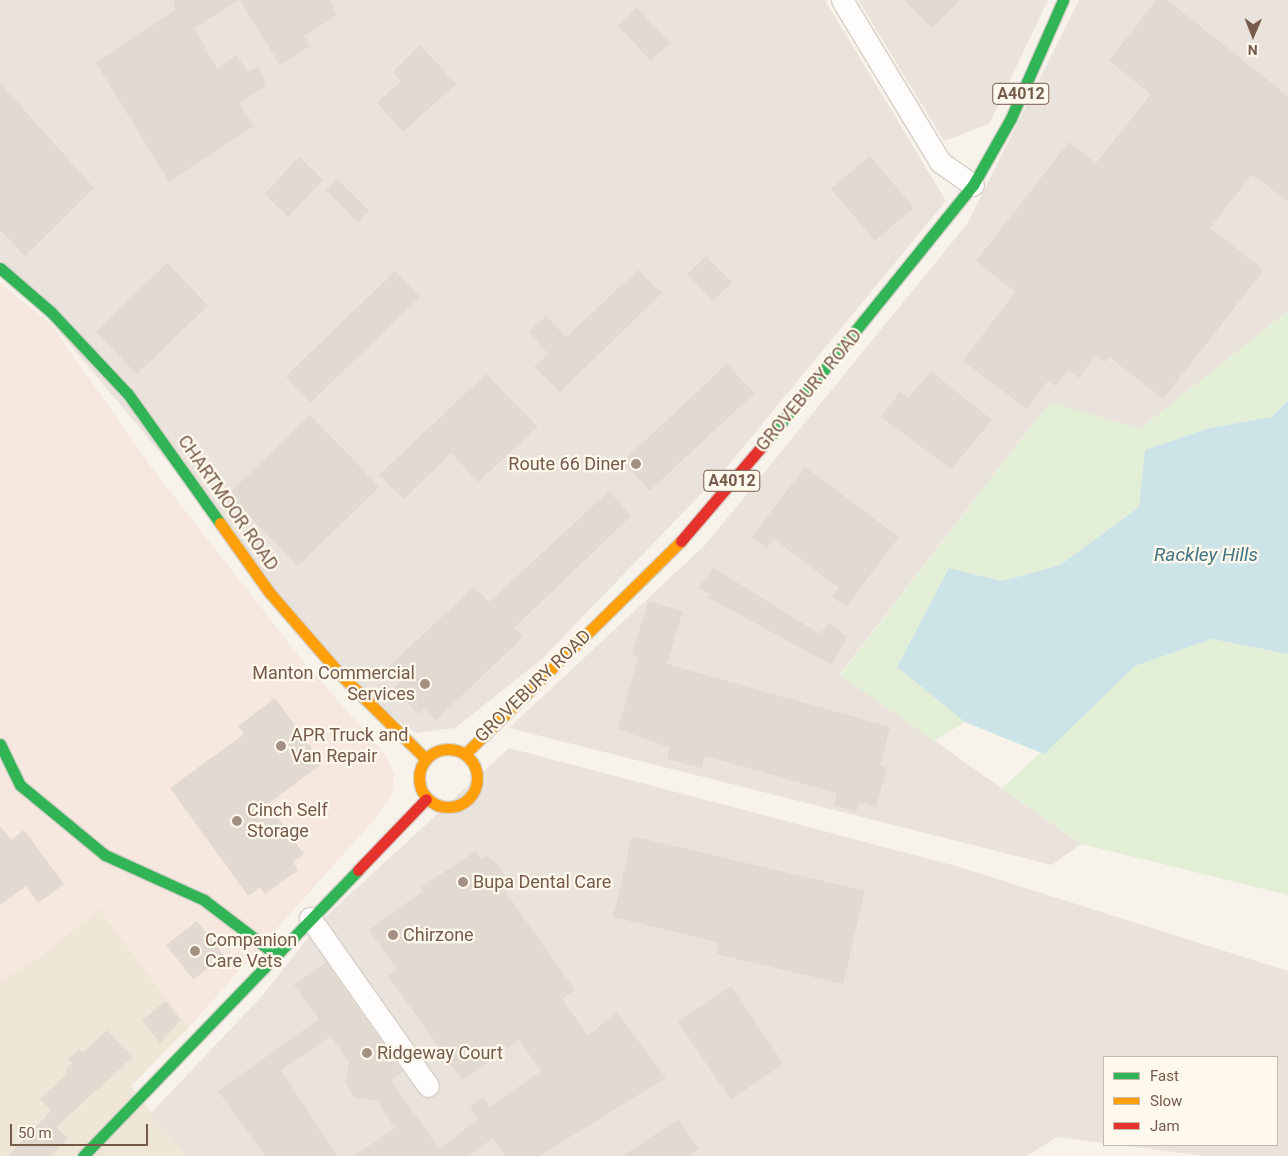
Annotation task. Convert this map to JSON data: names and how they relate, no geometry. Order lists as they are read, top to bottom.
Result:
{
  "streets": {
    "main road": ["A4012", "GROVEBURY ROAD", "CHARTMOOR ROAD"]
  },
  "crossings": [
    ["GROVEBURY ROAD", "CHARTMOOR ROAD"]
  ],
  "water": ["Rackley Hills"],
  "places": [
    "Route 66 Diner",
    "Manton Commercial Services",
    "APR Truck and Van Repair",
    "Cinch Self Storage",
    "Bupa Dental Care",
    "Chirzone",
    "Companion Care Vets",
    "Ridgeway Court"
  ],
  "legend": ["Fast", "Slow", "Jam"],
  "scale_bar": "50 m",
  "north": "bottom"
}
